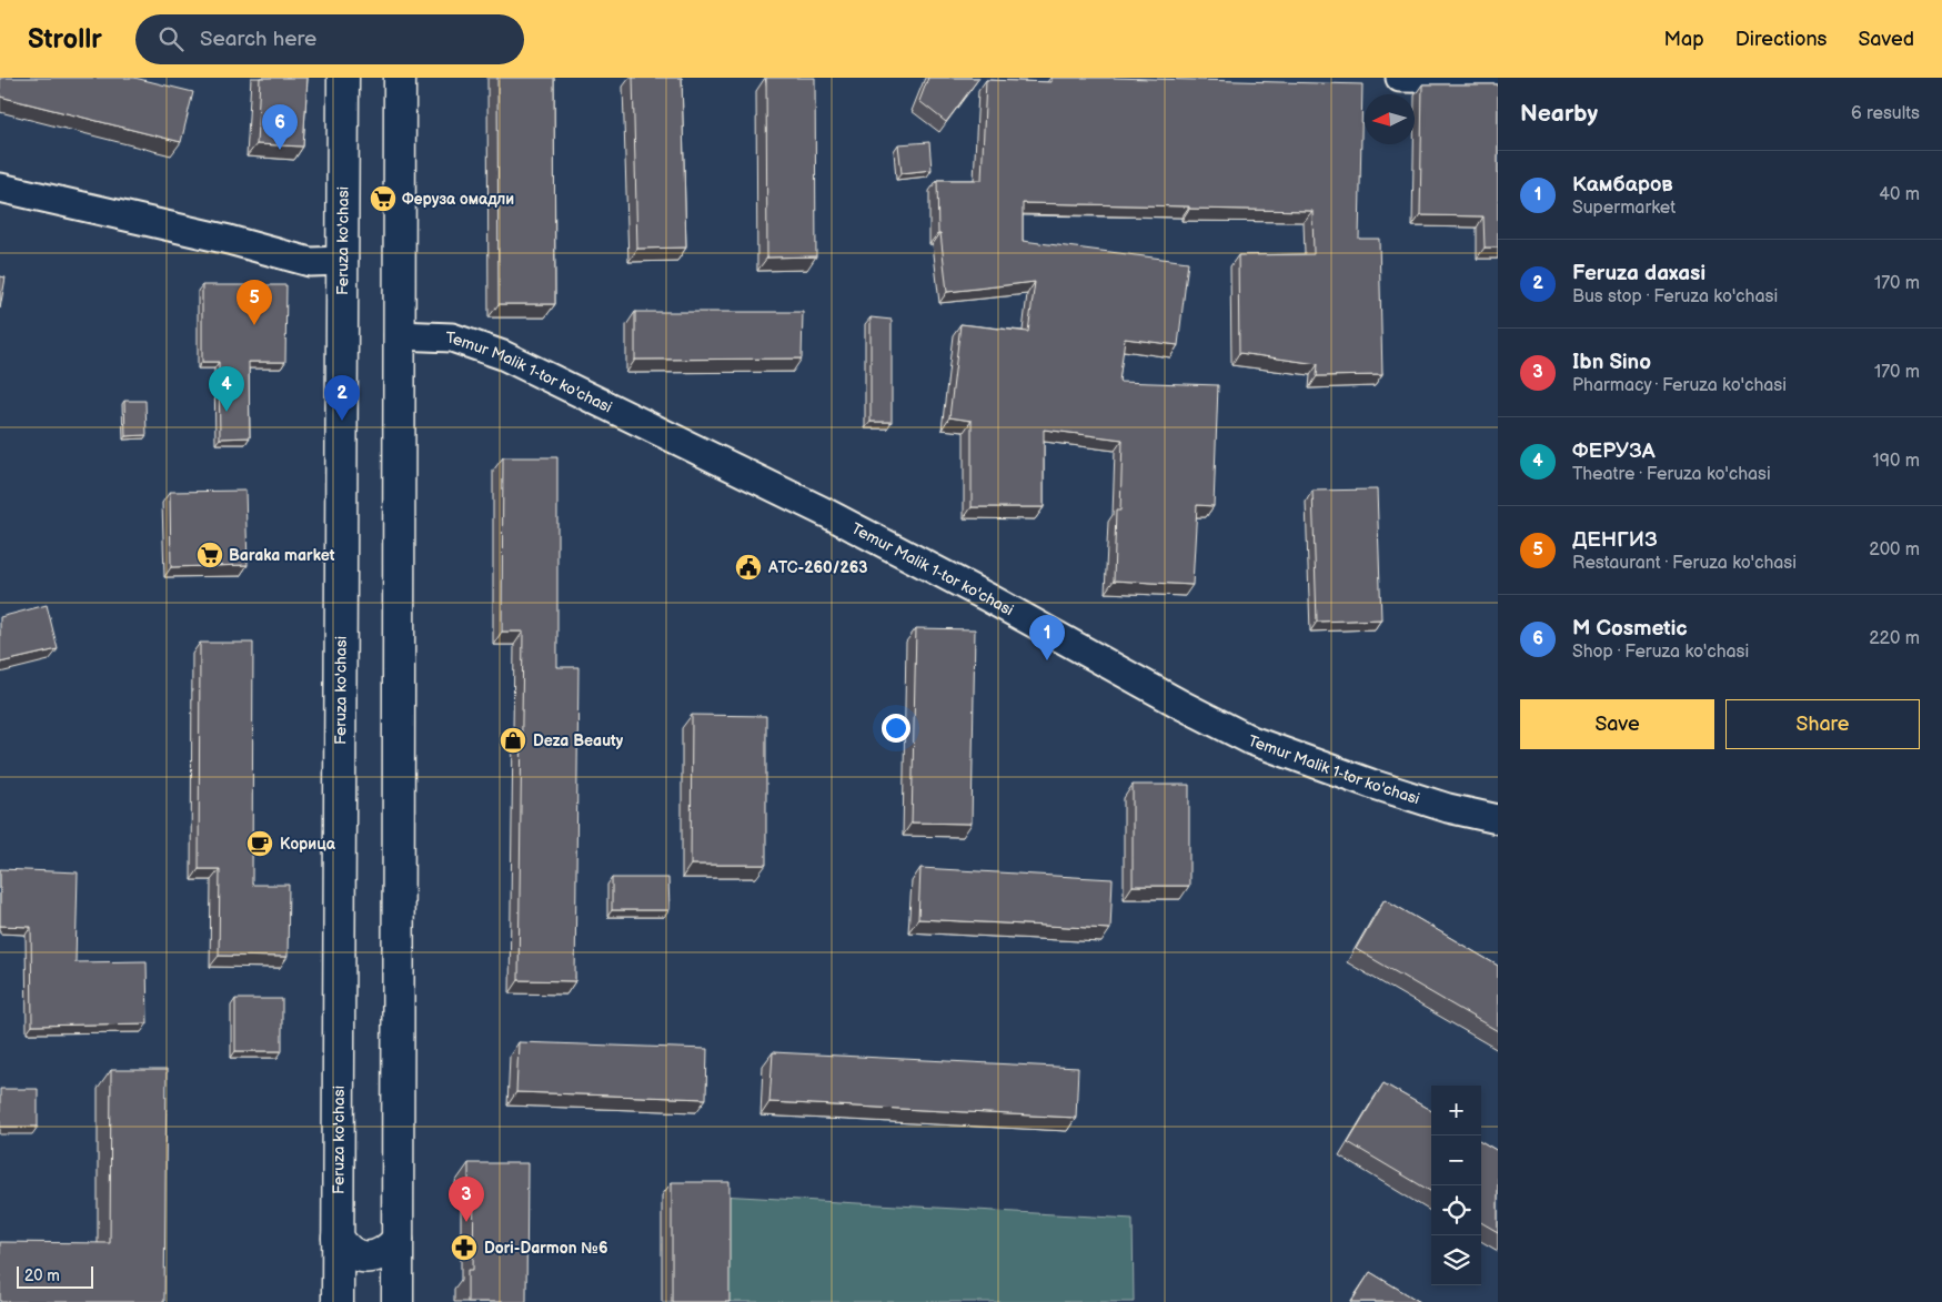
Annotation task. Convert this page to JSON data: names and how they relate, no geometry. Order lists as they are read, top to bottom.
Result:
{
  "streets": {
    "main road": ["Feruza ko'chasi"],
    "street": ["Temur Malik 1-tor ko'chasi"]
  },
  "places": {
    "supermarket": ["Феруза омадли", "Baraka market"],
    "public building": ["АТС-260/263"],
    "shop": ["Deza Beauty"],
    "cafe": ["Корица"],
    "pharmacy": ["Dori-Darmon №6"]
  },
  "scale_bar": "20 m",
  "north": "left",
  "page": {
    "header": "Strollr",
    "search": "Search here",
    "nav": ["Map", "Directions", "Saved"],
    "heading": ["Nearby", "6 results"],
    "pins": [
      "6",
      "5",
      "4",
      "2",
      "1",
      "3"
    ],
    "list": [
      {
        "mark": "1",
        "name": "Камбаров",
        "note": "Supermarket",
        "value": "40 m"
      },
      {
        "mark": "2",
        "name": "Feruza daxasi",
        "note": "Bus stop · Feruza ko'chasi",
        "value": "170 m"
      },
      {
        "mark": "3",
        "name": "Ibn Sino",
        "note": "Pharmacy · Feruza ko'chasi",
        "value": "170 m"
      },
      {
        "mark": "4",
        "name": "ФЕРУЗА",
        "note": "Theatre · Feruza ko'chasi",
        "value": "190 m"
      },
      {
        "mark": "5",
        "name": "ДЕНГИЗ",
        "note": "Restaurant · Feruza ko'chasi",
        "value": "200 m"
      },
      {
        "mark": "6",
        "name": "M Cosmetic",
        "note": "Shop · Feruza ko'chasi",
        "value": "220 m"
      }
    ],
    "buttons": ["Save", "Share"],
    "map_buttons": ["+", "−"],
    "scale": "20 m"
  }
}
